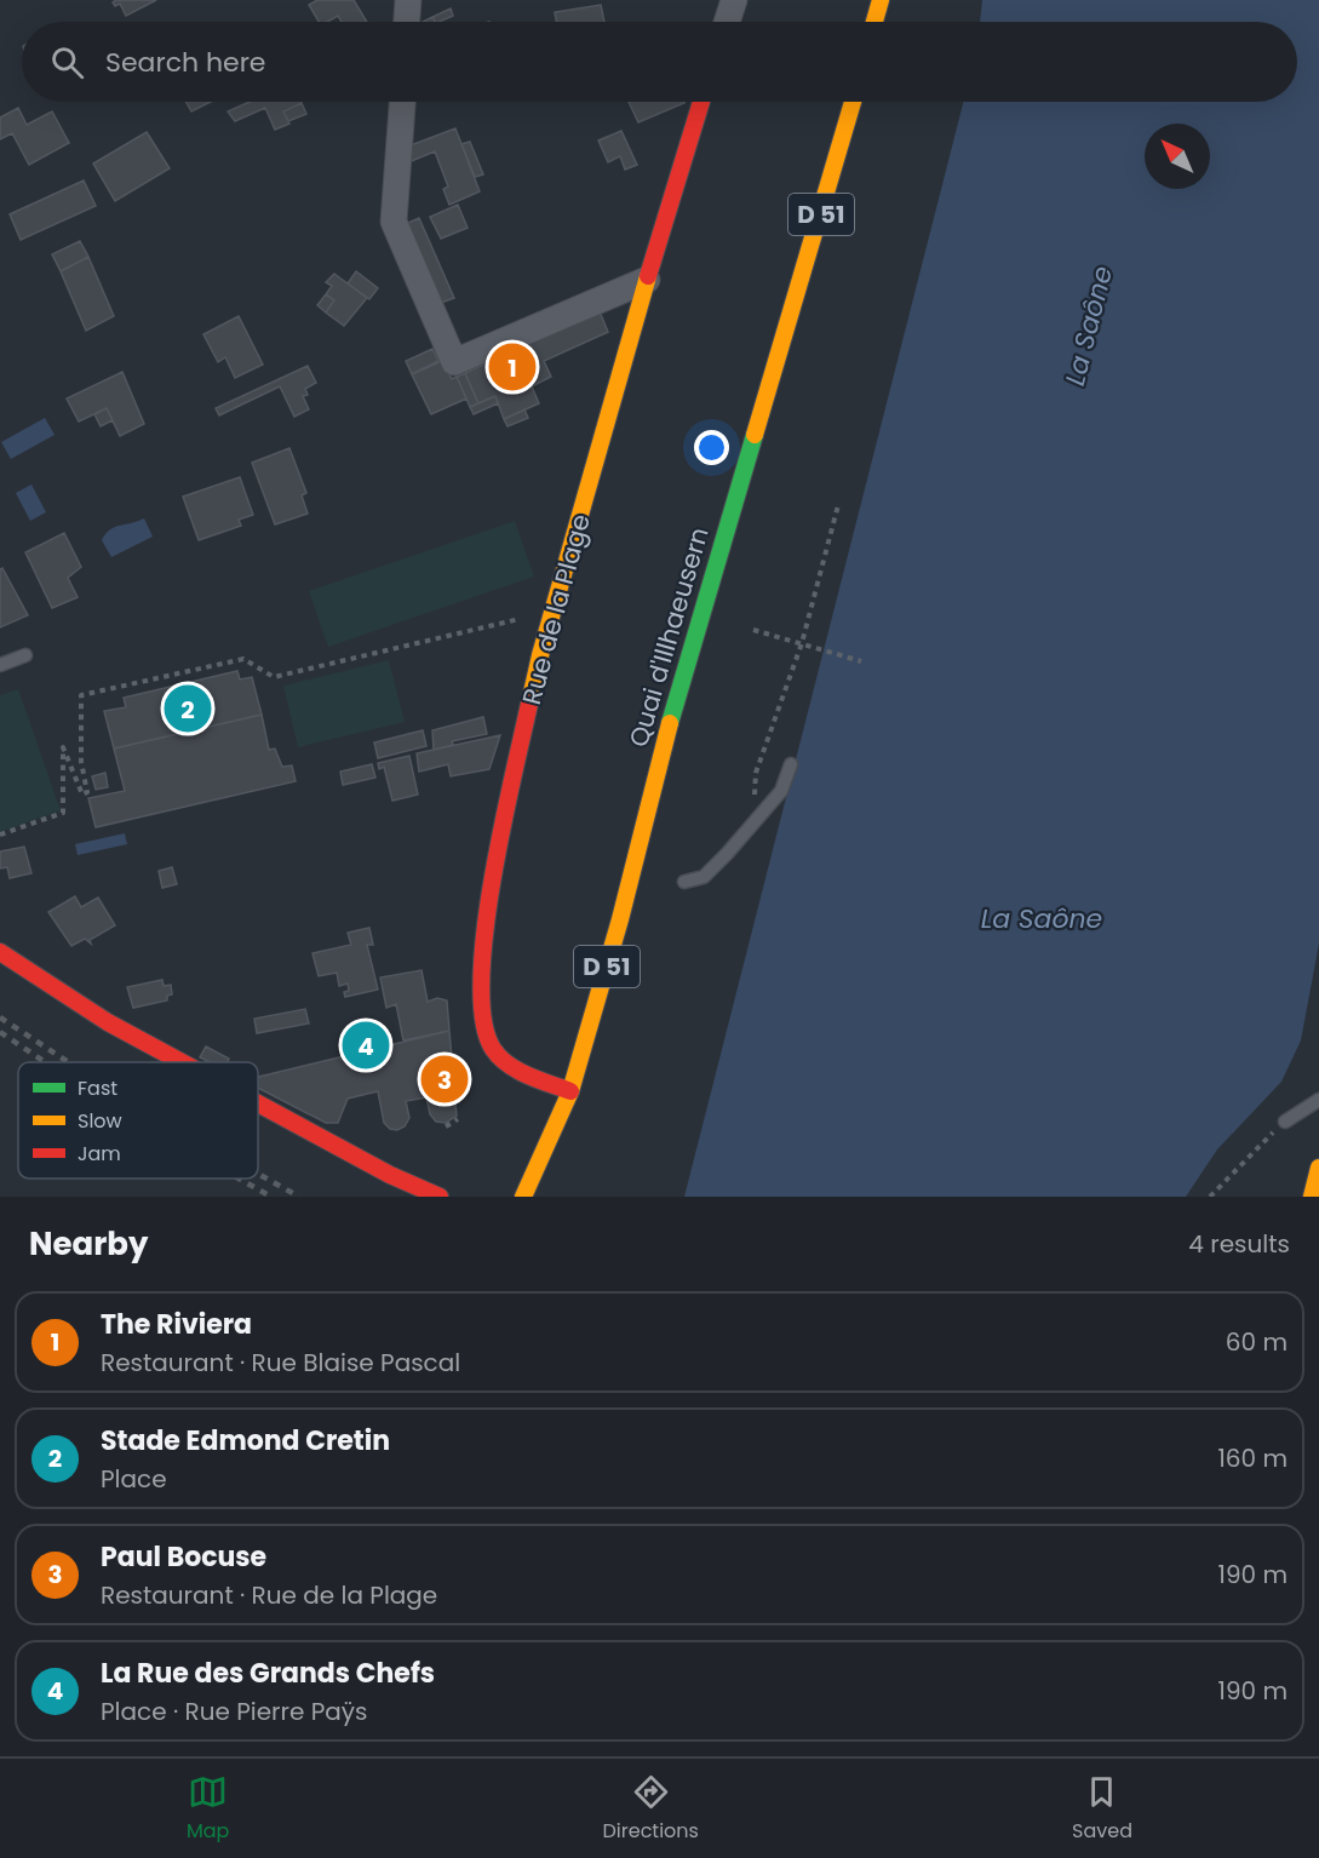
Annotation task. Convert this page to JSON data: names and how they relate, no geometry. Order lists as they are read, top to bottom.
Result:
{
  "streets": {
    "street": ["D 51", "Rue de la Plage", "Quai d'Illhaeusern"]
  },
  "crossings": [
    ["Rue de la Plage", "Quai d'Illhaeusern"]
  ],
  "water": ["La Saône"],
  "legend": ["Fast", "Slow", "Jam"],
  "north": "top left",
  "page": {
    "search": "Search here",
    "pins": [
      "1",
      "2",
      "4",
      "3"
    ],
    "heading": ["Nearby", "4 results"],
    "list": [
      {
        "mark": "1",
        "name": "The Riviera",
        "note": "Restaurant · Rue Blaise Pascal",
        "value": "60 m"
      },
      {
        "mark": "2",
        "name": "Stade Edmond Cretin",
        "note": "Place",
        "value": "160 m"
      },
      {
        "mark": "3",
        "name": "Paul Bocuse",
        "note": "Restaurant · Rue de la Plage",
        "value": "190 m"
      },
      {
        "mark": "4",
        "name": "La Rue des Grands Chefs",
        "note": "Place · Rue Pierre Paÿs",
        "value": "190 m"
      }
    ],
    "nav": ["Map", "Directions", "Saved"]
  }
}
